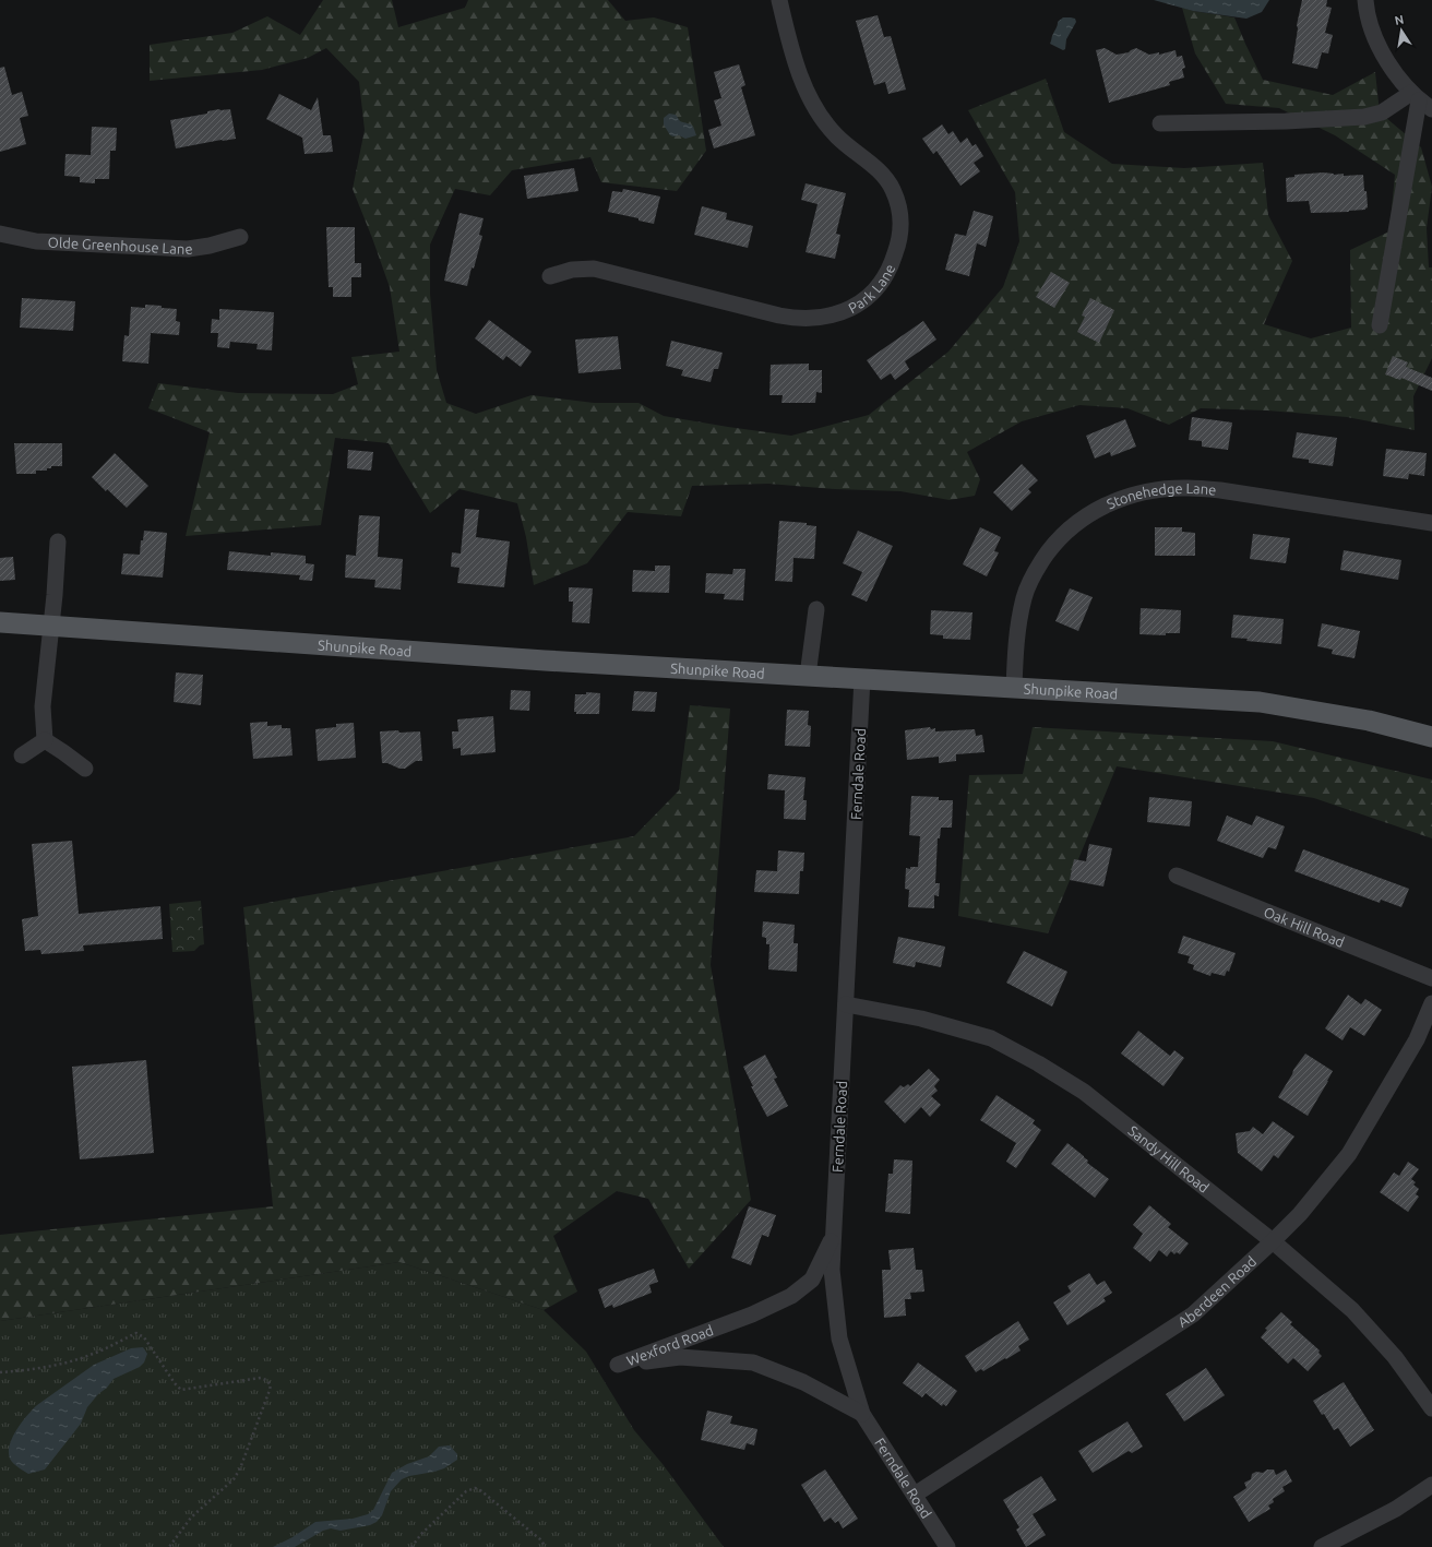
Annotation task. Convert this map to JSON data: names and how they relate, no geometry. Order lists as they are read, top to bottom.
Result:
{
  "streets": {
    "main road": ["Shunpike Road"],
    "street": [
      "Olde Greenhouse Lane",
      "Park Lane",
      "Stonehedge Lane",
      "Ferndale Road",
      "Oak Hill Road",
      "Sandy Hill Road",
      "Aberdeen Road",
      "Wexford Road"
    ]
  },
  "crossings": [
    ["Stonehedge Lane", "Shunpike Road"],
    ["Shunpike Road", "Ferndale Road"],
    ["Ferndale Road", "Sandy Hill Road"],
    ["Ferndale Road", "Aberdeen Road"],
    ["Ferndale Road", "Wexford Road"],
    ["Sandy Hill Road", "Aberdeen Road"]
  ],
  "north": "top"
}
